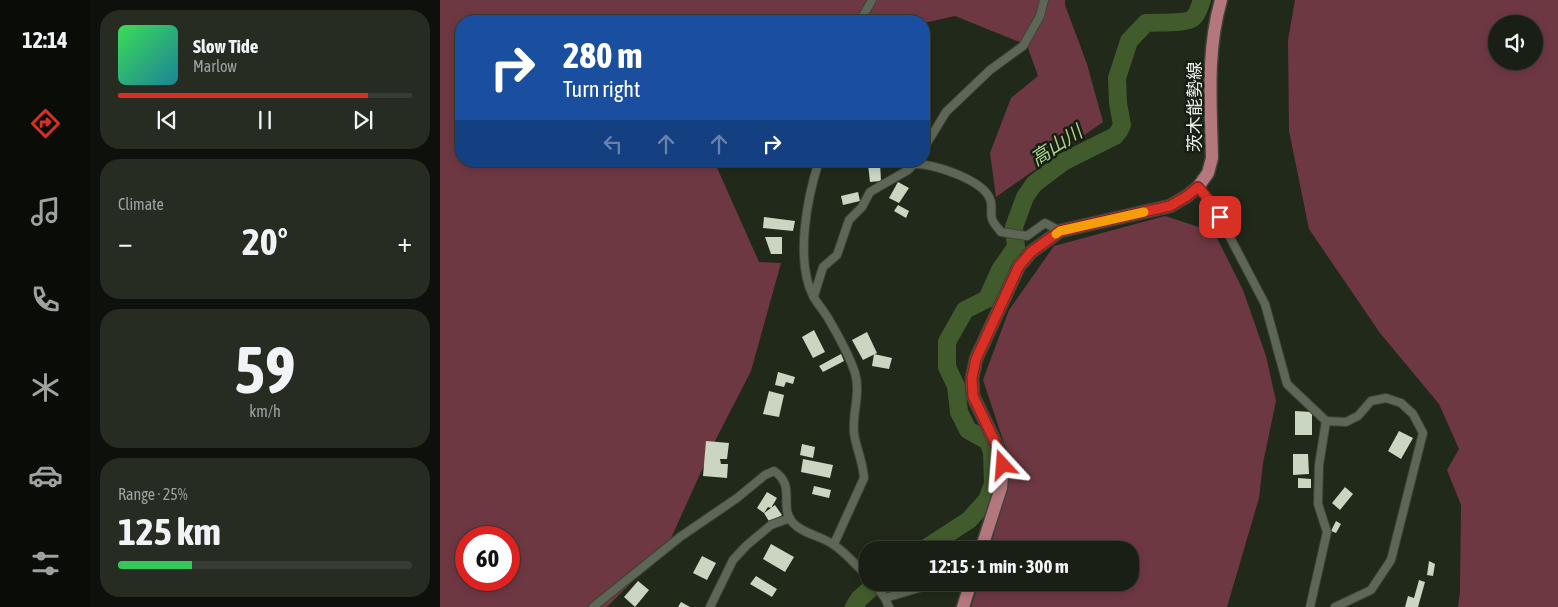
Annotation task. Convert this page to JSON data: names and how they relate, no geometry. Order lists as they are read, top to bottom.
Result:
{
  "streets": {
    "main road": ["茨木能勢線"]
  },
  "water": ["高山川"],
  "page": {
    "tabs": "12:14",
    "turn": ["280 m", "Turn right"],
    "song": ["Slow Tide", "Marlow"],
    "tile": [
      "Climate",
      ["59", "km/h"],
      ["Range · 25%", "125 km"]
    ],
    "heat": ["−", "20°", "+"],
    "limit": "60",
    "trip": "12:15 · 1 min · 300 m"
  }
}
